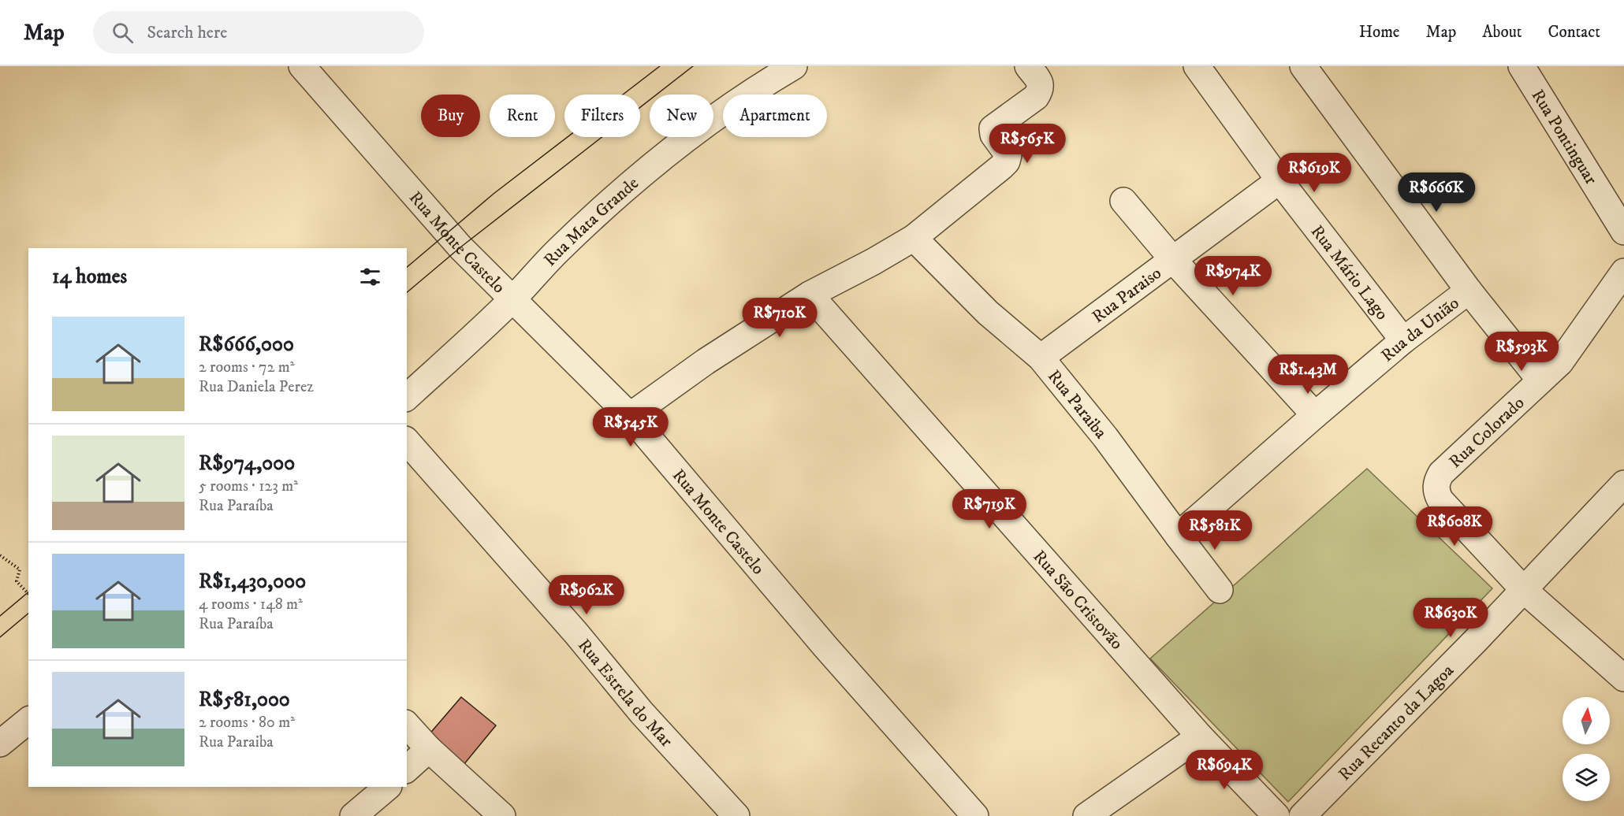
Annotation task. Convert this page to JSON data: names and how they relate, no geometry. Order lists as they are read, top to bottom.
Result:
{
  "streets": {
    "street": [
      "Rua Pontinguar",
      "Rua Mata Grande",
      "Rua Monte Castelo",
      "Rua Mário Lago",
      "Rua Paraiso",
      "Rua da União",
      "Rua Paraiba",
      "Rua Colorado",
      "Rua São Cristovão",
      "Rua Estrela do Mar",
      "Rua Recanto da Lagoa"
    ]
  },
  "crossings": [
    ["Rua Mata Grande", "Rua Monte Castelo"],
    ["Rua Mário Lago", "Rua Paraiso"],
    ["Rua Mário Lago", "Rua da União"],
    ["Rua Paraiso", "Rua Paraiba"],
    ["Rua da União", "Rua Paraiba"],
    ["Rua Colorado", "Rua Recanto da Lagoa"]
  ],
  "north": "top",
  "page": {
    "header": "Map",
    "search": "Search here",
    "nav": [
      "Home",
      "Map",
      "About",
      "Contact"
    ],
    "chip": [
      "Buy",
      "Rent",
      "Filters",
      "New",
      "Apartment"
    ],
    "price": [
      "R$565K",
      "R$619K",
      "R$666K",
      "R$974K",
      "R$710K",
      "R$593K",
      "R$1.43M",
      "R$545K",
      "R$719K",
      "R$608K",
      "R$581K",
      "R$962K",
      "R$630K",
      "R$694K"
    ],
    "heading": "14 homes",
    "list": [
      {
        "name": "R$666,000",
        "note": "2 rooms · 72 m² · Rua Daniela Perez"
      },
      {
        "name": "R$974,000",
        "note": "5 rooms · 123 m² · Rua Paraíba"
      },
      {
        "name": "R$1,430,000",
        "note": "4 rooms · 148 m² · Rua Paraíba"
      },
      {
        "name": "R$581,000",
        "note": "2 rooms · 80 m² · Rua Paraiba"
      }
    ]
  }
}
